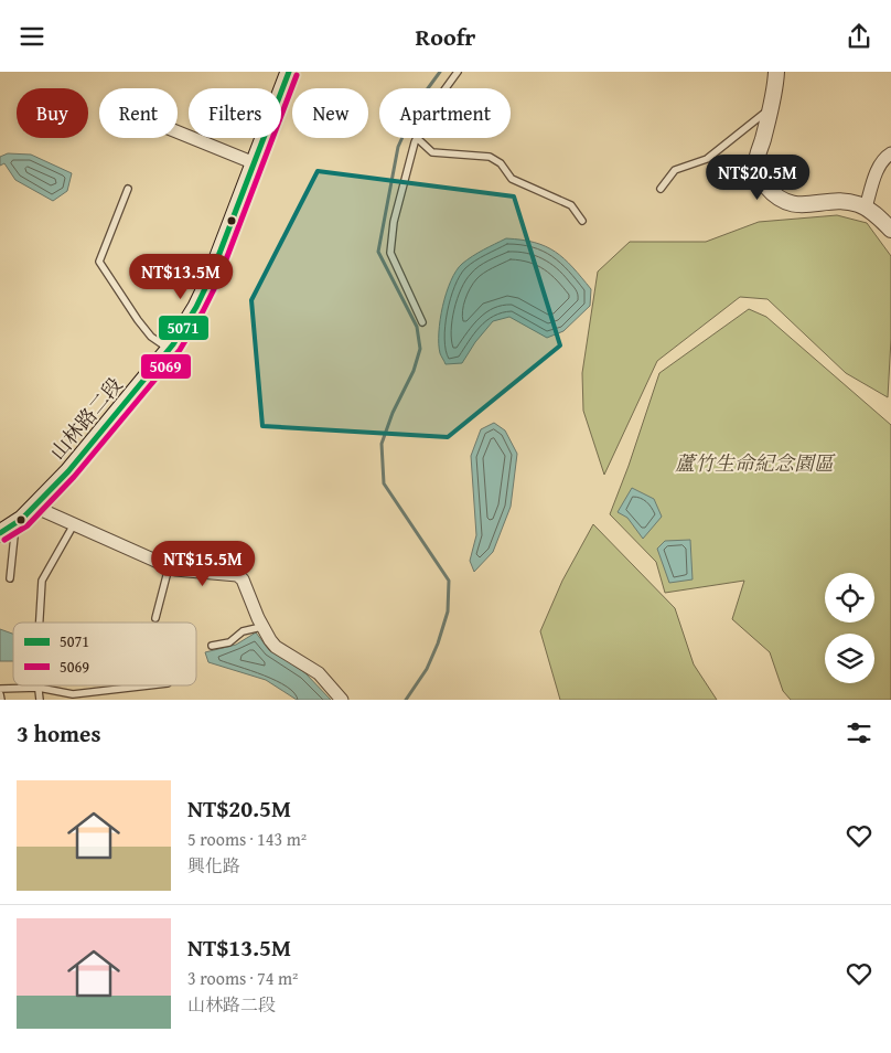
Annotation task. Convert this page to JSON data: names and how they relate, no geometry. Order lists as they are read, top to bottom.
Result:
{
  "streets": {
    "main road": ["山林路二段"]
  },
  "parks": ["蘆竹生命紀念園區"],
  "lines": ["transit line 5071", "transit line 5069"],
  "legend": ["5071", "5069"],
  "page": {
    "header": "Roofr",
    "chip": [
      "Buy",
      "Rent",
      "Filters",
      "New",
      "Apartment"
    ],
    "price": ["NT$20.5M", "NT$13.5M", "NT$15.5M"],
    "heading": "3 homes",
    "list": [
      {
        "name": "NT$20.5M",
        "note": "5 rooms · 143 m² · 興化路"
      },
      {
        "name": "NT$13.5M",
        "note": "3 rooms · 74 m² · 山林路二段"
      }
    ]
  }
}
